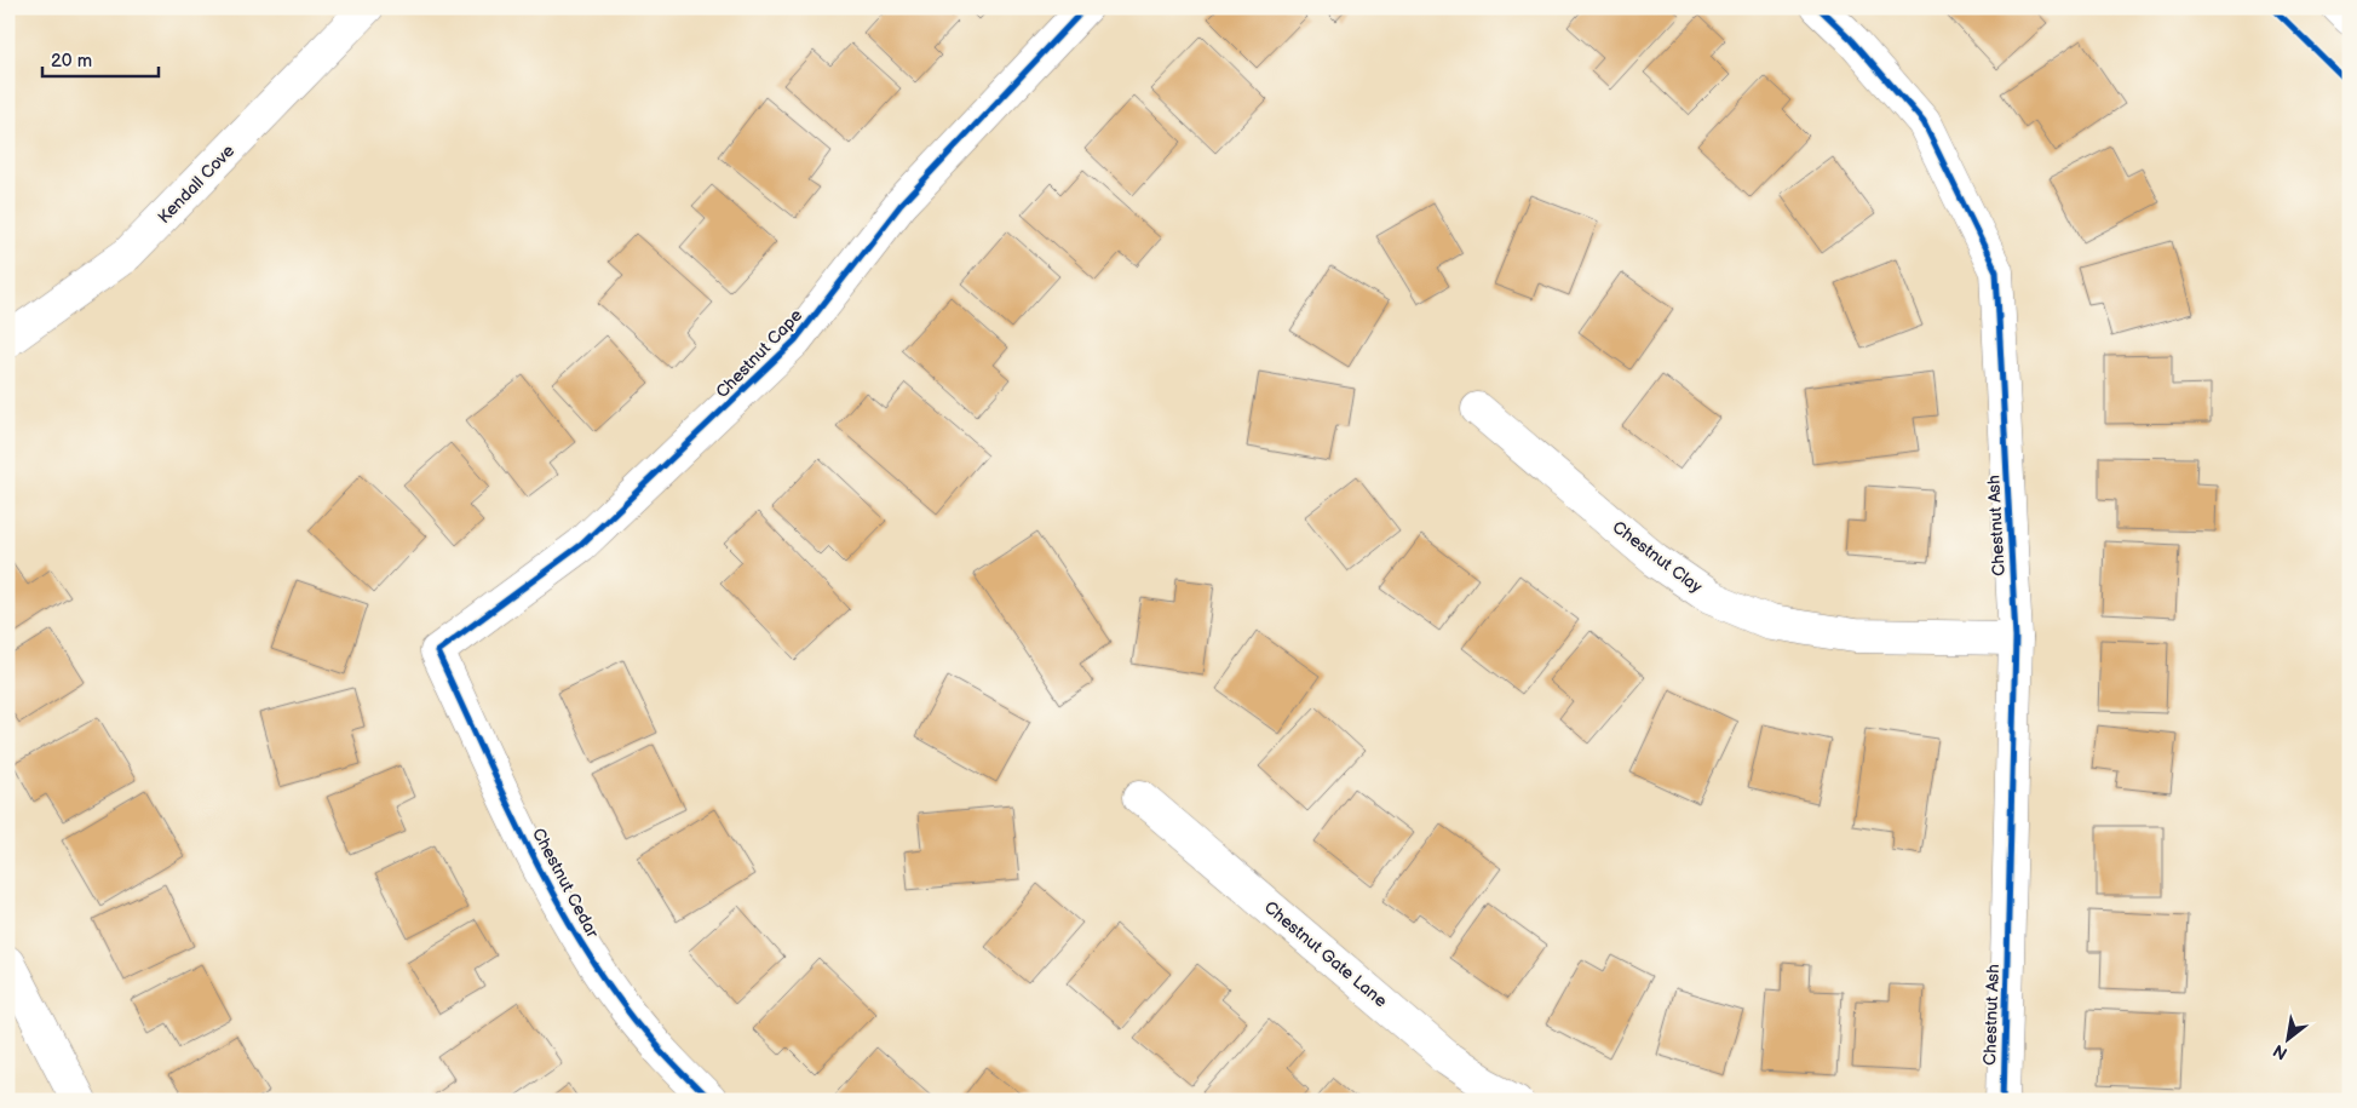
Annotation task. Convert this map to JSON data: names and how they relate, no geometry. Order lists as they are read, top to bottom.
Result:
{
  "streets": {
    "street": [
      "Kendall Cove",
      "Chestnut Cape",
      "Chestnut Ash",
      "Chestnut Clay",
      "Chestnut Cedar",
      "Chestnut Gate Lane"
    ]
  },
  "crossings": [
    ["Chestnut Cape", "Chestnut Cedar"],
    ["Chestnut Ash", "Chestnut Clay"]
  ],
  "scale_bar": "20 m",
  "north": "bottom left"
}
